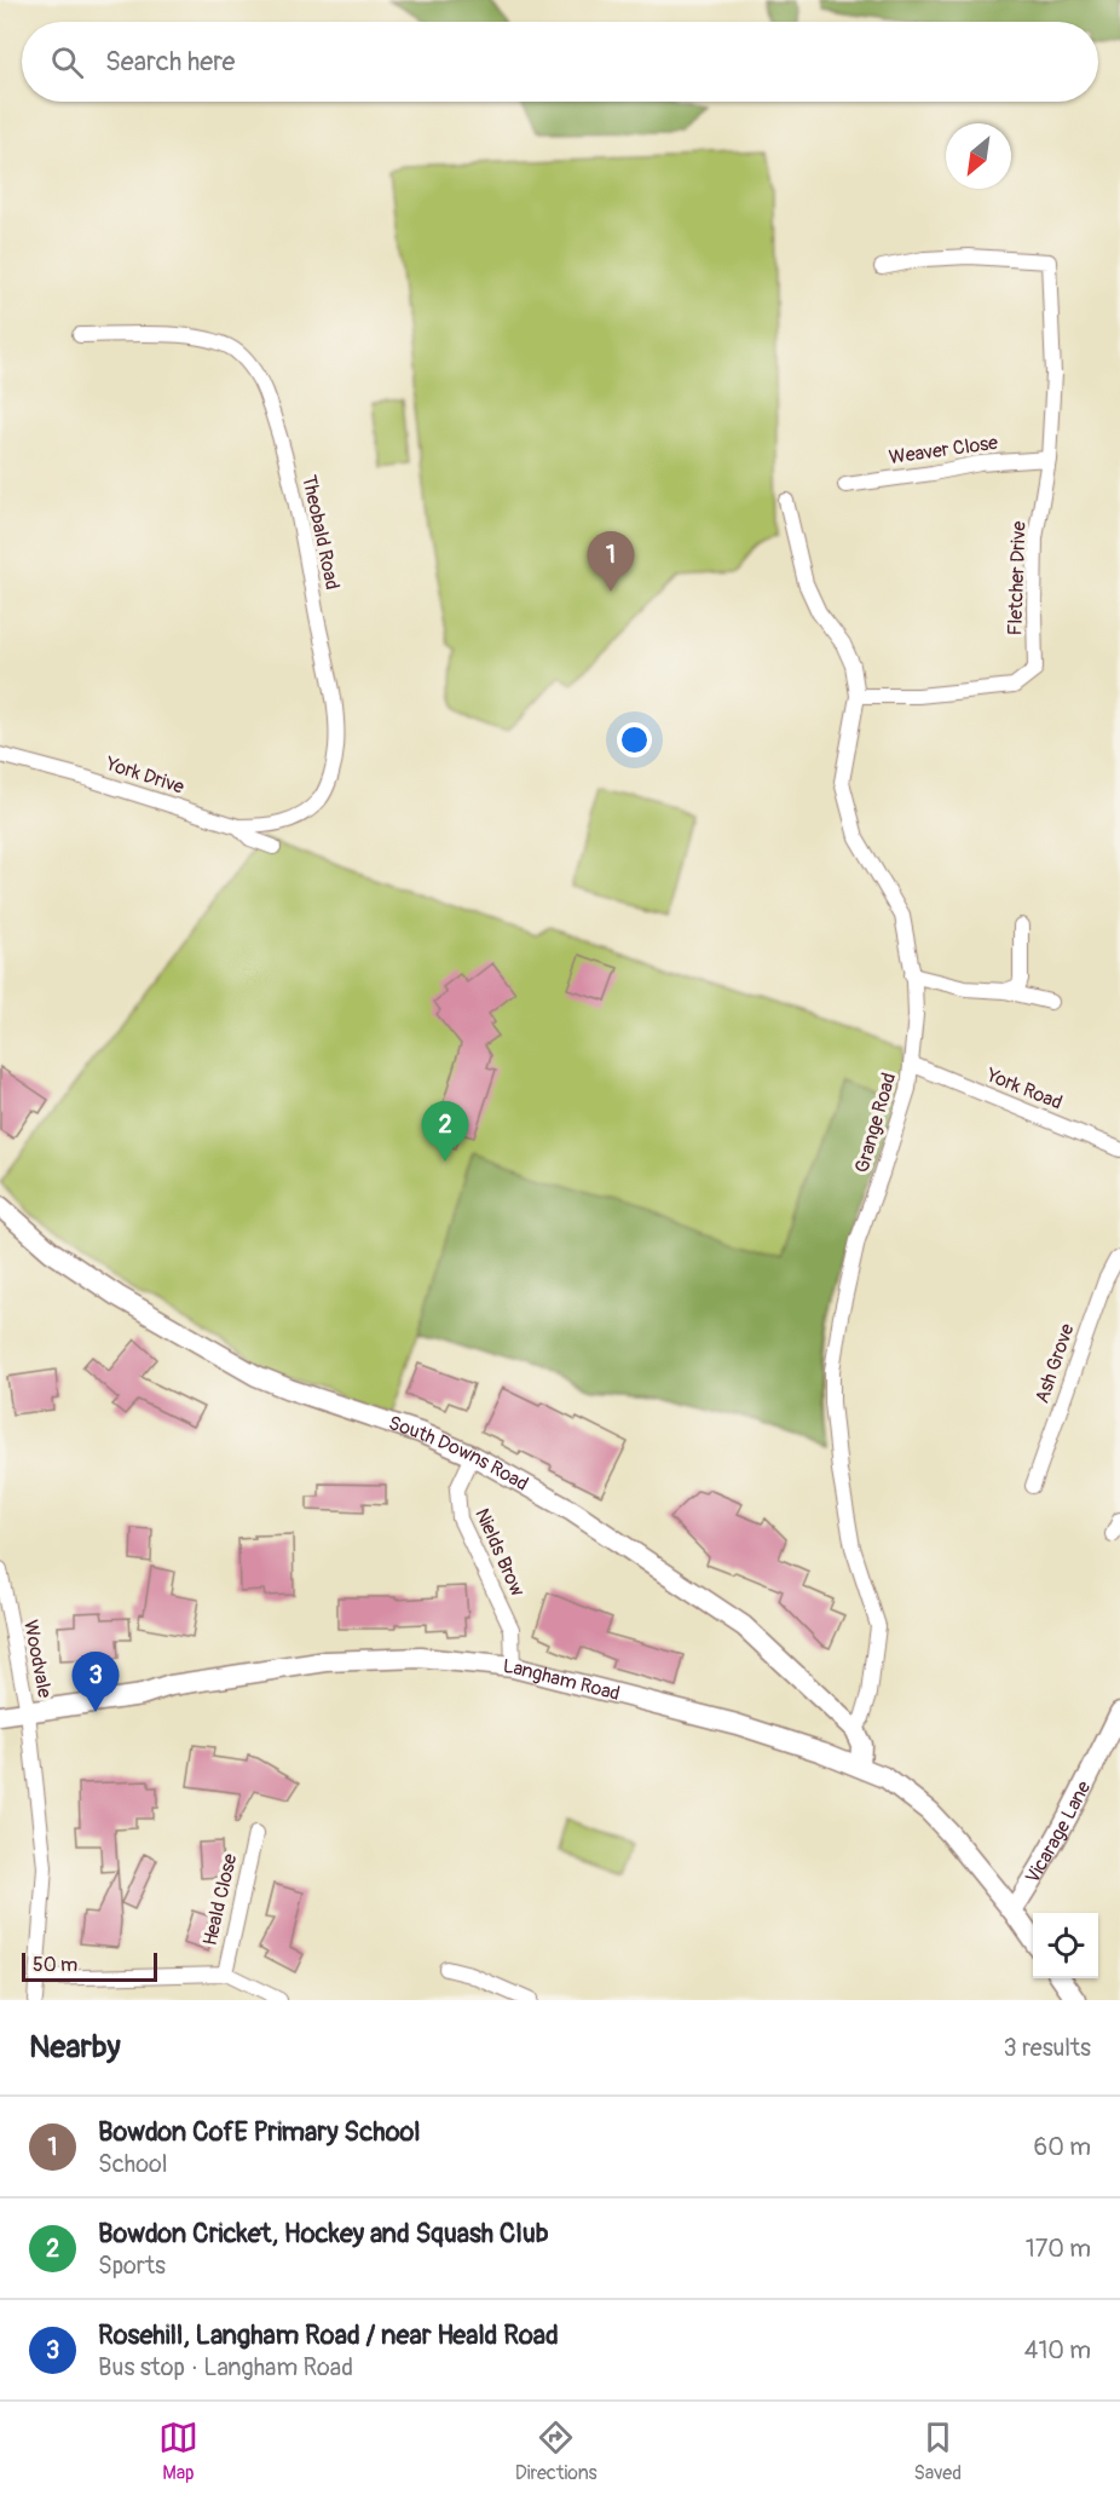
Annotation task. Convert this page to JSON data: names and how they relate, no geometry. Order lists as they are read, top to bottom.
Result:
{
  "streets": {
    "main road": ["South Downs Road", "Langham Road", "Vicarage Lane"],
    "street": [
      "Weaver Close",
      "Theobald Road",
      "Fletcher Drive",
      "York Drive",
      "York Road",
      "Grange Road",
      "Ash Grove",
      "Nields Brow",
      "Woodvale",
      "Heald Close"
    ]
  },
  "crossings": [
    ["Weaver Close", "Fletcher Drive"],
    ["Theobald Road", "York Drive"],
    ["Fletcher Drive", "Grange Road"],
    ["York Road", "Grange Road"],
    ["Grange Road", "South Downs Road"],
    ["South Downs Road", "Nields Brow"],
    ["Nields Brow", "Langham Road"],
    ["Woodvale", "Langham Road"],
    ["Langham Road", "Vicarage Lane"]
  ],
  "scale_bar": "50 m",
  "north": "bottom left",
  "page": {
    "search": "Search here",
    "pins": ["1", "2", "3"],
    "scale": "50 m",
    "heading": ["Nearby", "3 results"],
    "list": [
      {
        "mark": "1",
        "name": "Bowdon CofE Primary School",
        "note": "School",
        "value": "60 m"
      },
      {
        "mark": "2",
        "name": "Bowdon Cricket, Hockey and Squash Club",
        "note": "Sports",
        "value": "170 m"
      },
      {
        "mark": "3",
        "name": "Rosehill, Langham Road / near Heald Road",
        "note": "Bus stop · Langham Road",
        "value": "410 m"
      }
    ],
    "nav": ["Map", "Directions", "Saved"]
  }
}
